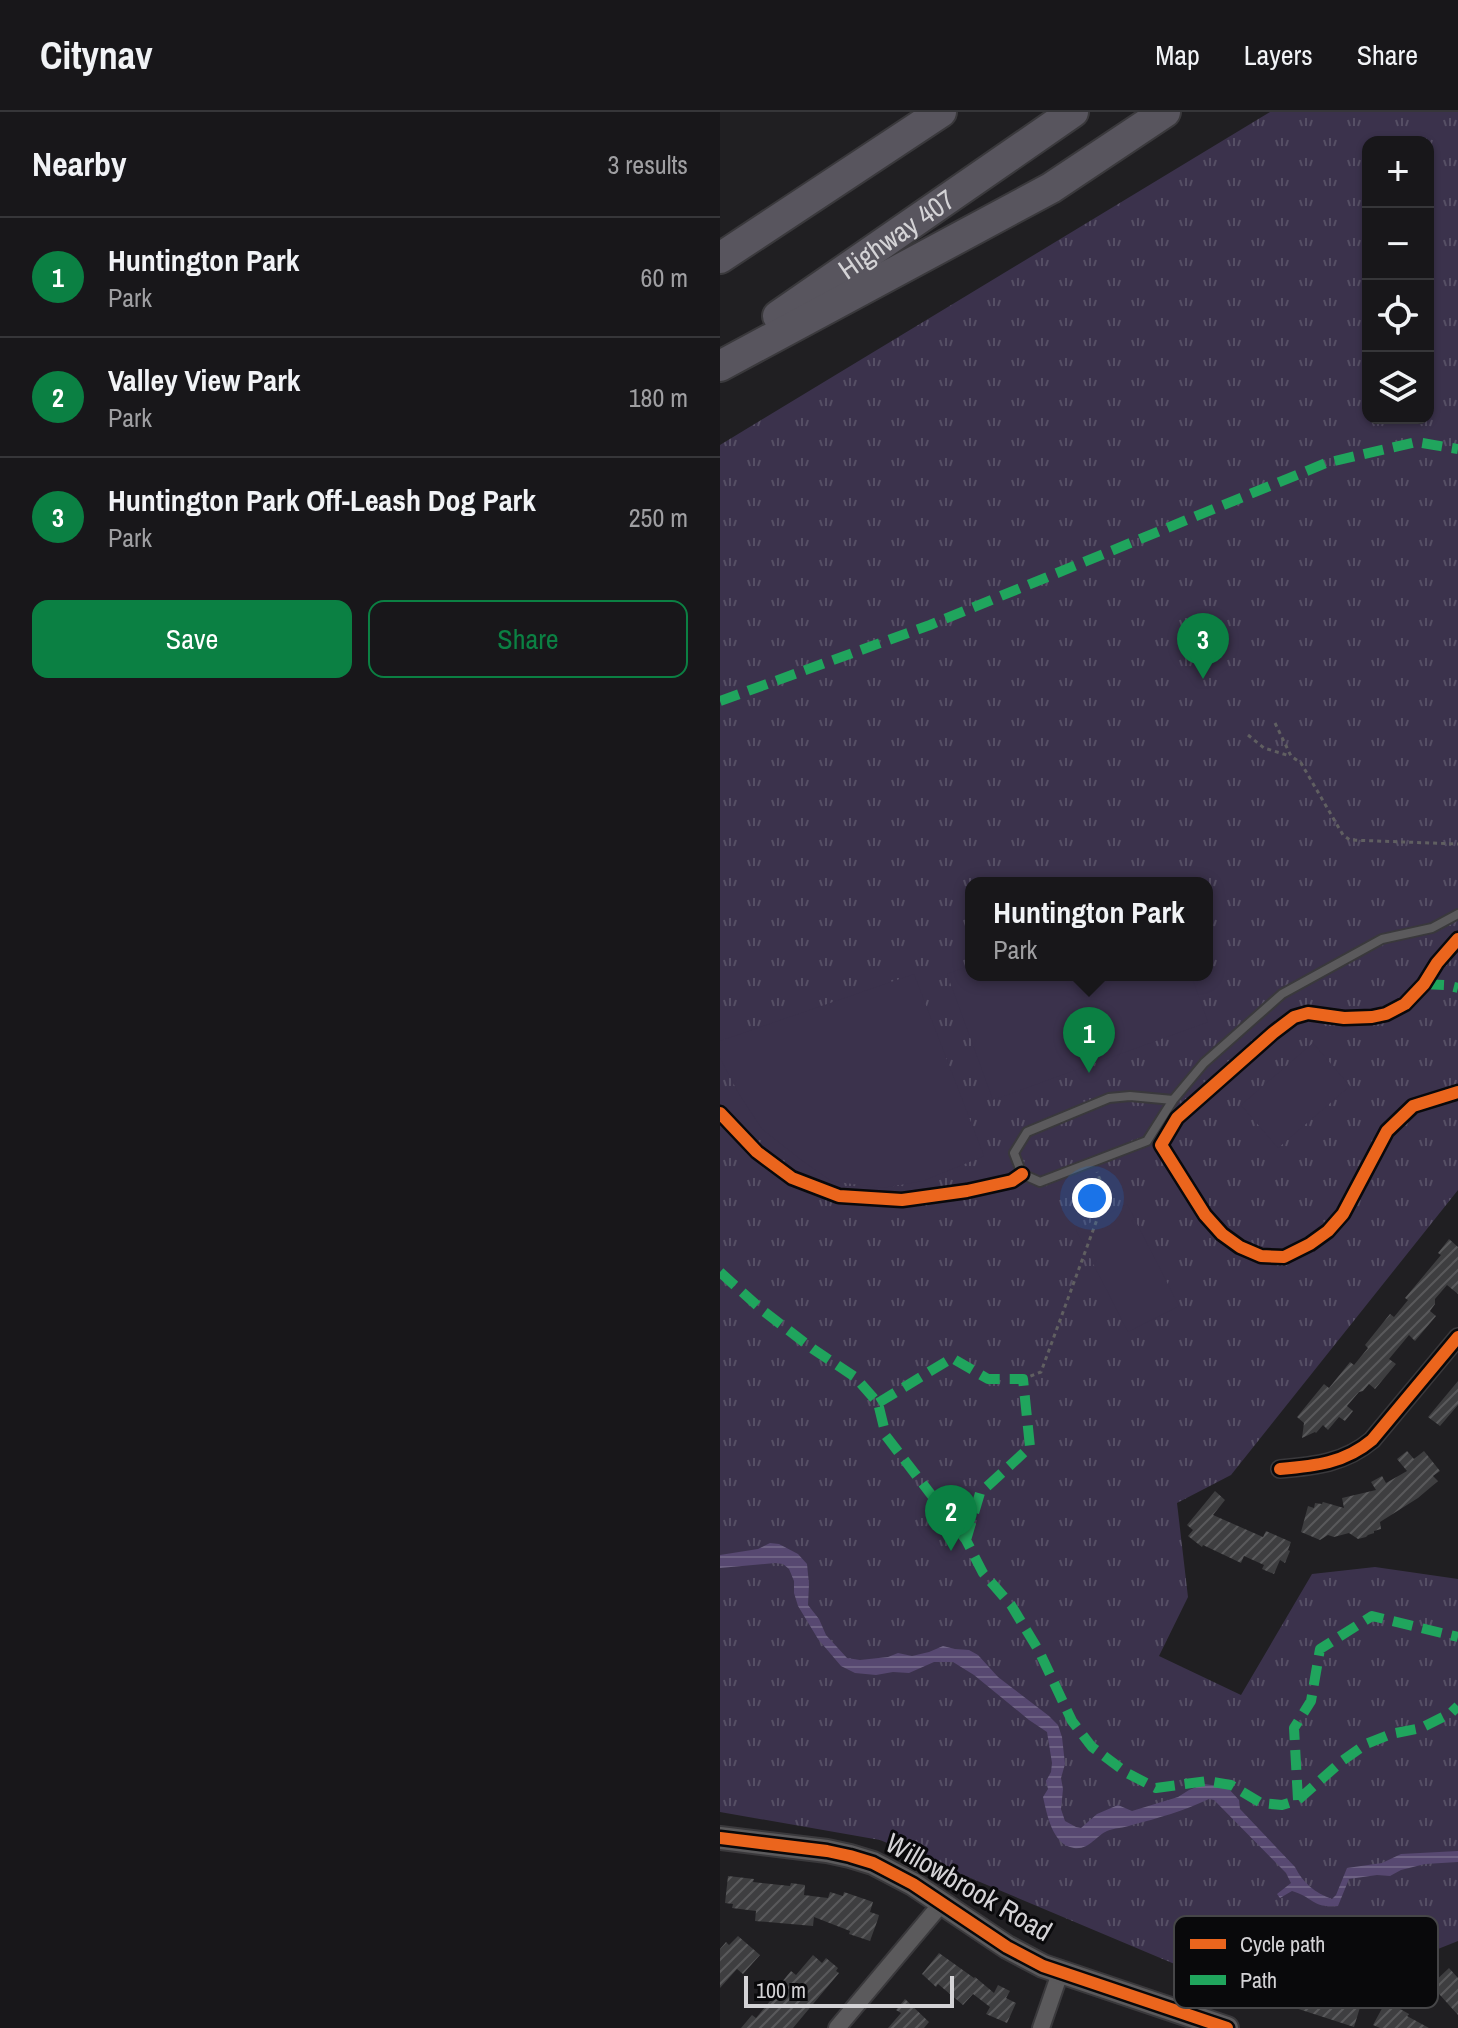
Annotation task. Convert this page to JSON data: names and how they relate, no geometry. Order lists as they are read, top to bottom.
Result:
{
  "streets": {
    "highway": ["Highway 407"],
    "street": ["Willowbrook Road"]
  },
  "legend": ["Cycle path", "Path"],
  "scale_bar": "100 m",
  "page": {
    "header": "Citynav",
    "nav": ["Map", "Layers", "Share"],
    "heading": ["Nearby", "3 results"],
    "map_buttons": ["+", "−"],
    "list": [
      {
        "mark": "1",
        "name": "Huntington Park",
        "note": "Park",
        "value": "60 m"
      },
      {
        "mark": "2",
        "name": "Valley View Park",
        "note": "Park",
        "value": "180 m"
      },
      {
        "mark": "3",
        "name": "Huntington Park Off-Leash Dog Park",
        "note": "Park",
        "value": "250 m"
      }
    ],
    "buttons": ["Save", "Share"],
    "pins": ["3", "1", "2"],
    "popup": ["Huntington Park", "Park"],
    "scale": "100 m"
  }
}
